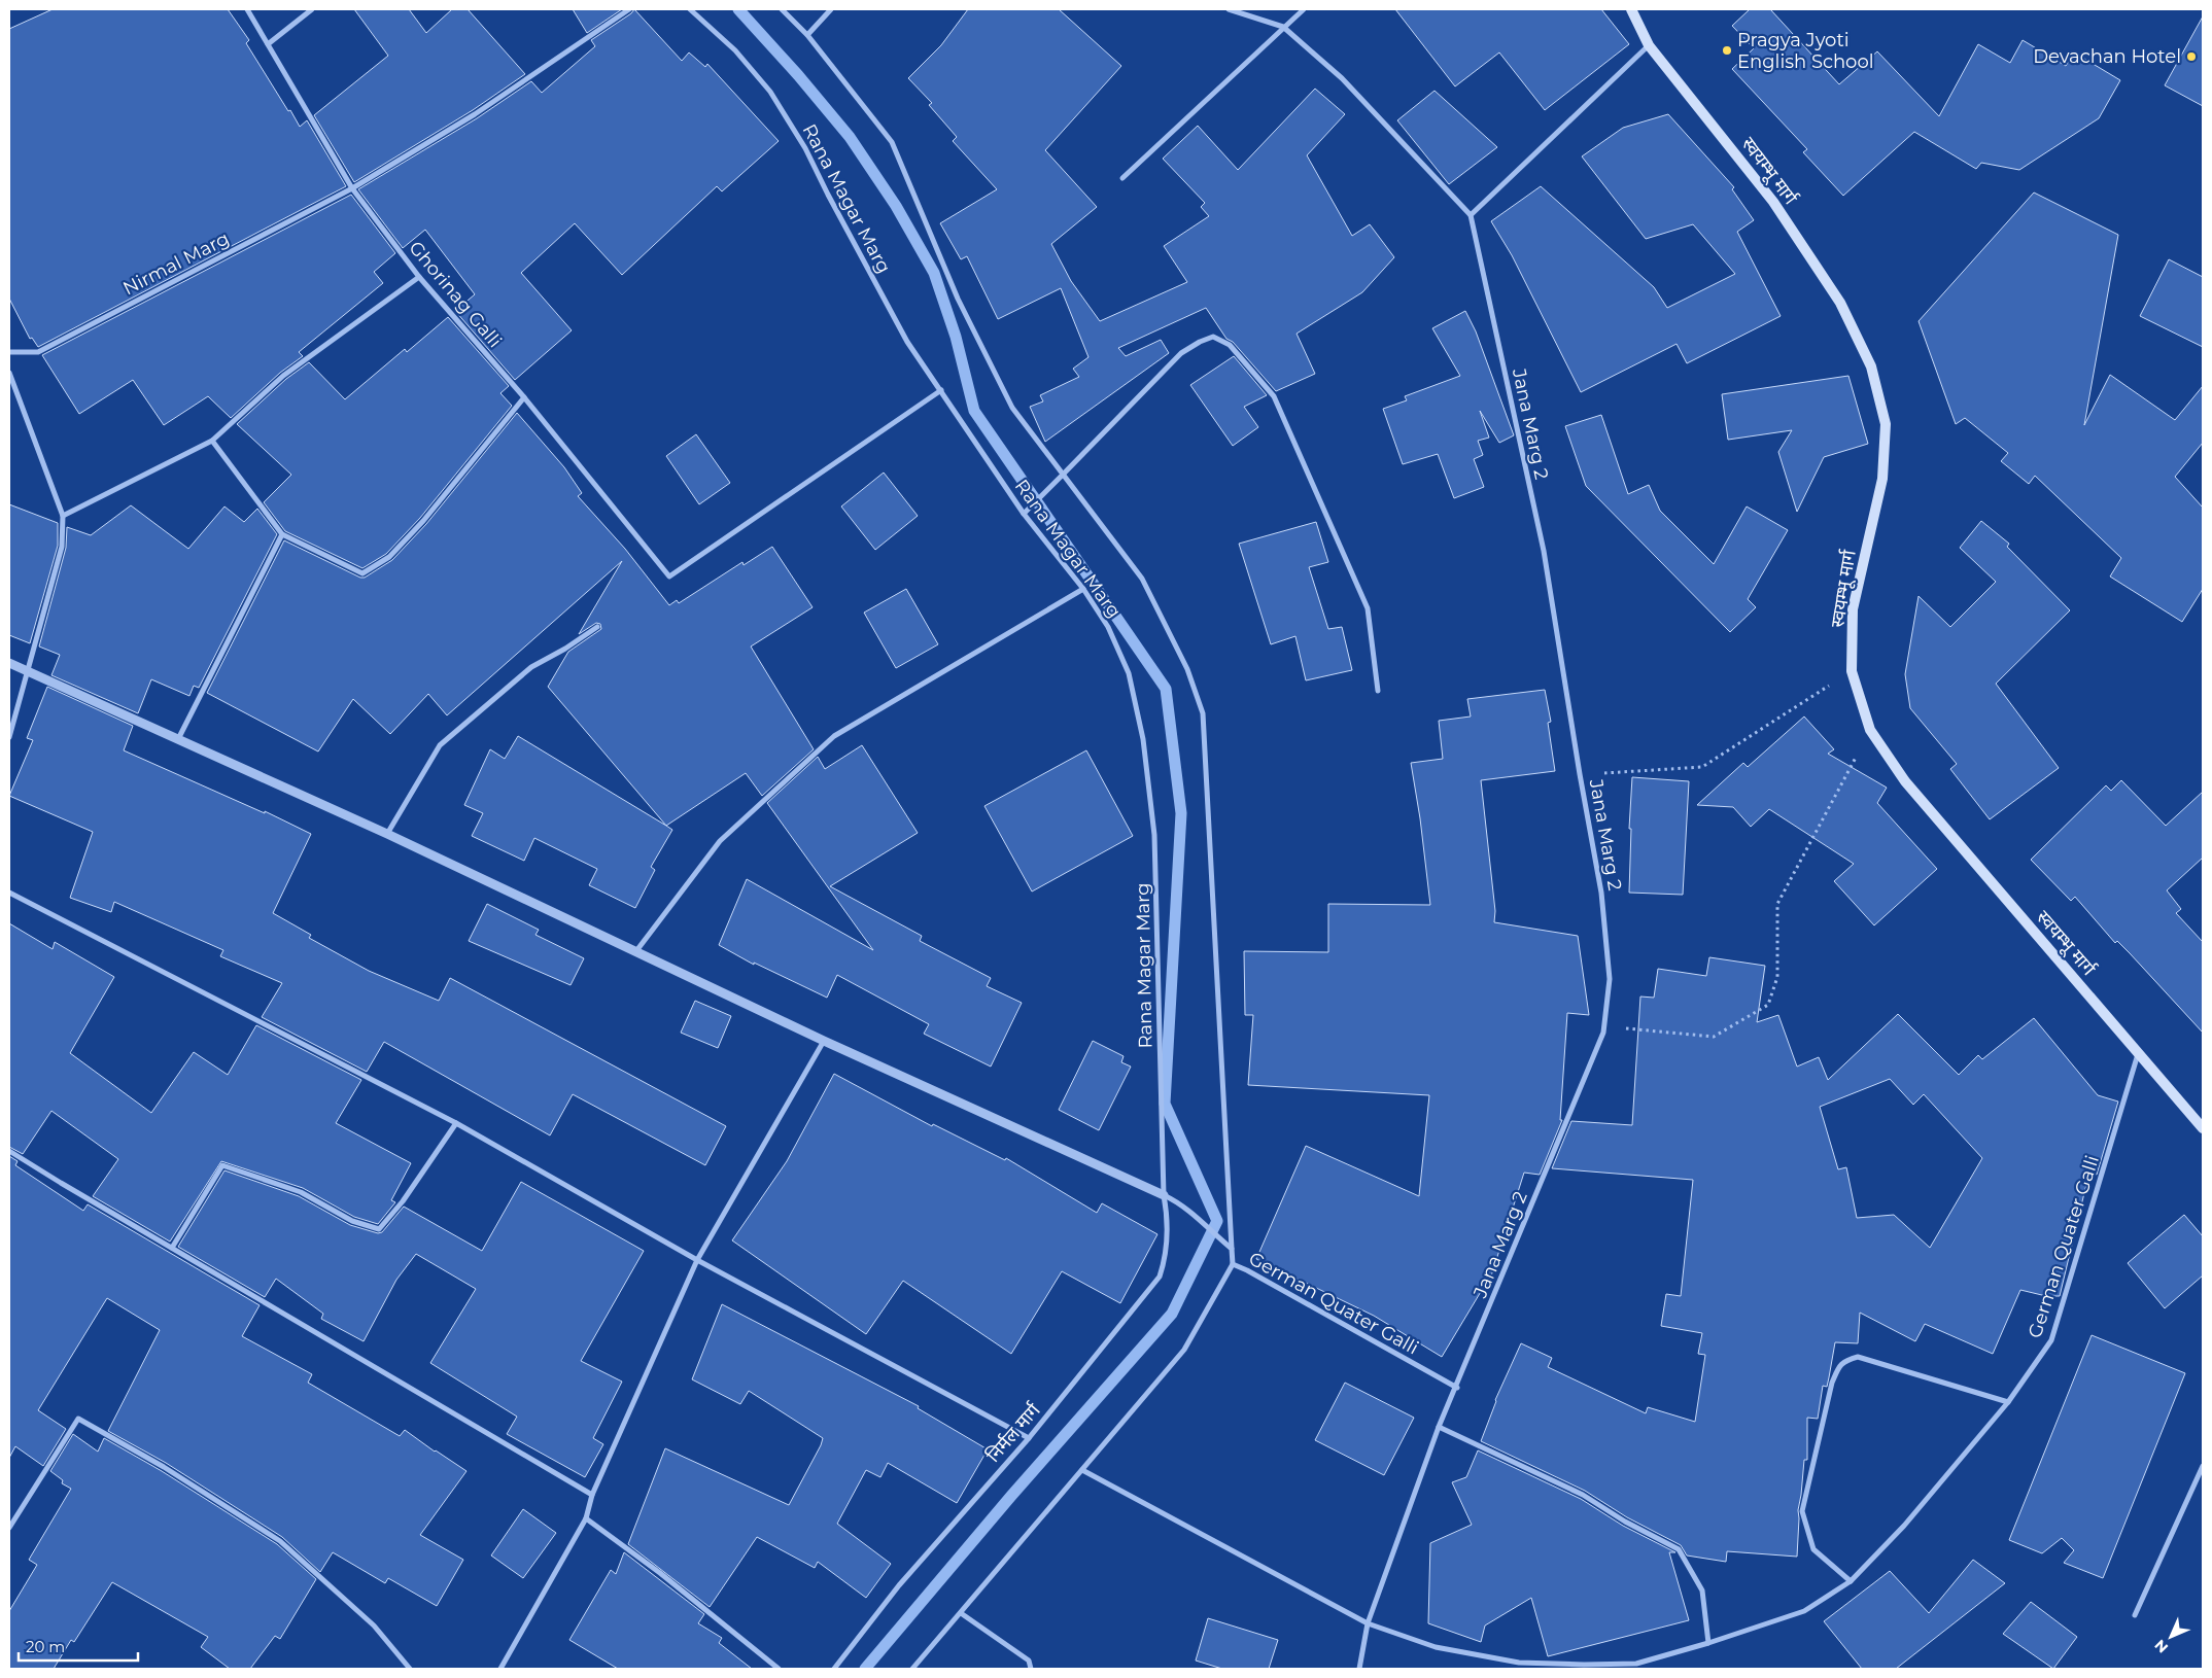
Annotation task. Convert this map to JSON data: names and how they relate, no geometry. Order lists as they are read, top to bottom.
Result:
{
  "streets": {
    "main road": ["स्वयम्भू मार्ग"],
    "street": [
      "Rana Magar Marg",
      "Nirmal Marg",
      "Ghorinag Galli",
      "Jana Marg 2",
      "German Quater Galli",
      "निर्मल मार्ग"
    ]
  },
  "crossings": [
    ["स्वयम्भू मार्ग", "German Quater Galli"],
    ["Rana Magar Marg", "Ghorinag Galli"],
    ["Rana Magar Marg", "German Quater Galli"],
    ["Rana Magar Marg", "निर्मल मार्ग"],
    ["Nirmal Marg", "Ghorinag Galli"],
    ["Jana Marg 2", "German Quater Galli"],
    ["German Quater Galli", "निर्मल मार्ग"]
  ],
  "places": ["Pragya Jyoti English School", "Devachan Hotel"],
  "scale_bar": "20 m",
  "north": "bottom left"
}
